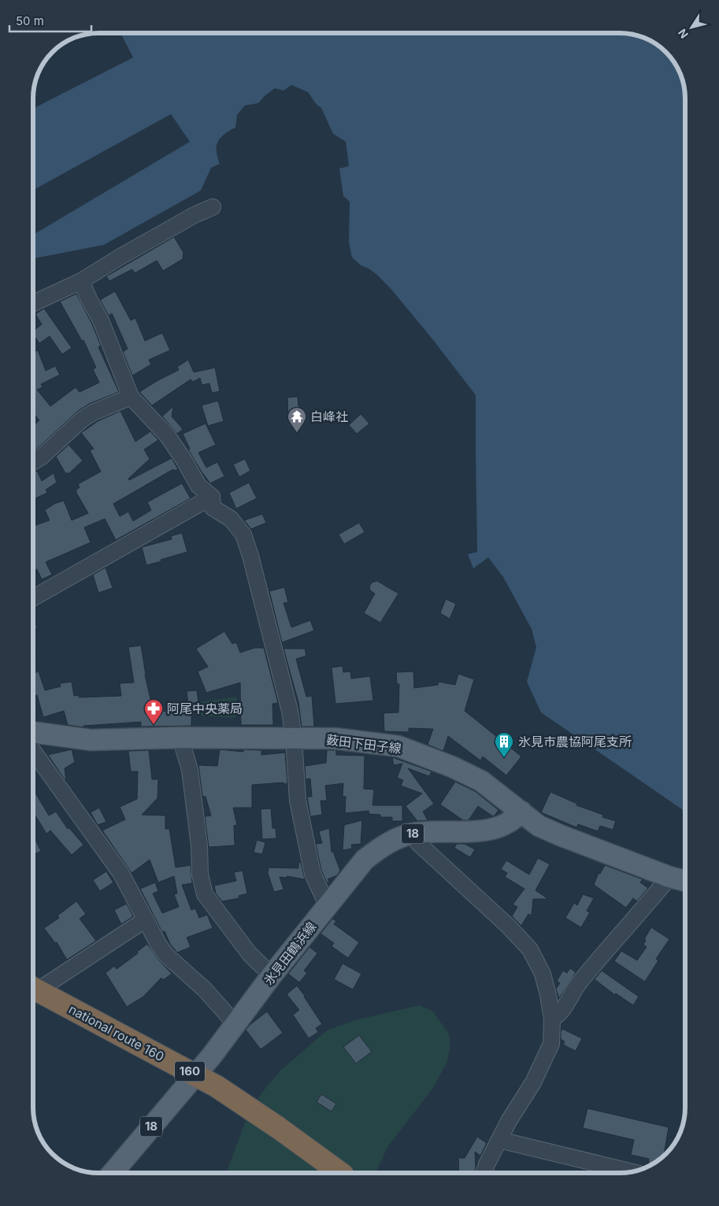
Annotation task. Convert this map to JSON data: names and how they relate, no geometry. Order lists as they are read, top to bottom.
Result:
{
  "streets": {
    "highway": ["national route 160", "160"],
    "main road": ["薮田下田子線", "18", "氷見田鶴浜線"]
  },
  "crossings": [
    ["薮田下田子線", "氷見田鶴浜線"],
    ["氷見田鶴浜線", "national route 160"]
  ],
  "places": {
    "temple": ["白峰社"],
    "pharmacy": ["阿尾中央薬局"],
    "building": ["氷見市農協阿尾支所"]
  },
  "scale_bar": "50 m",
  "north": "bottom left"
}
